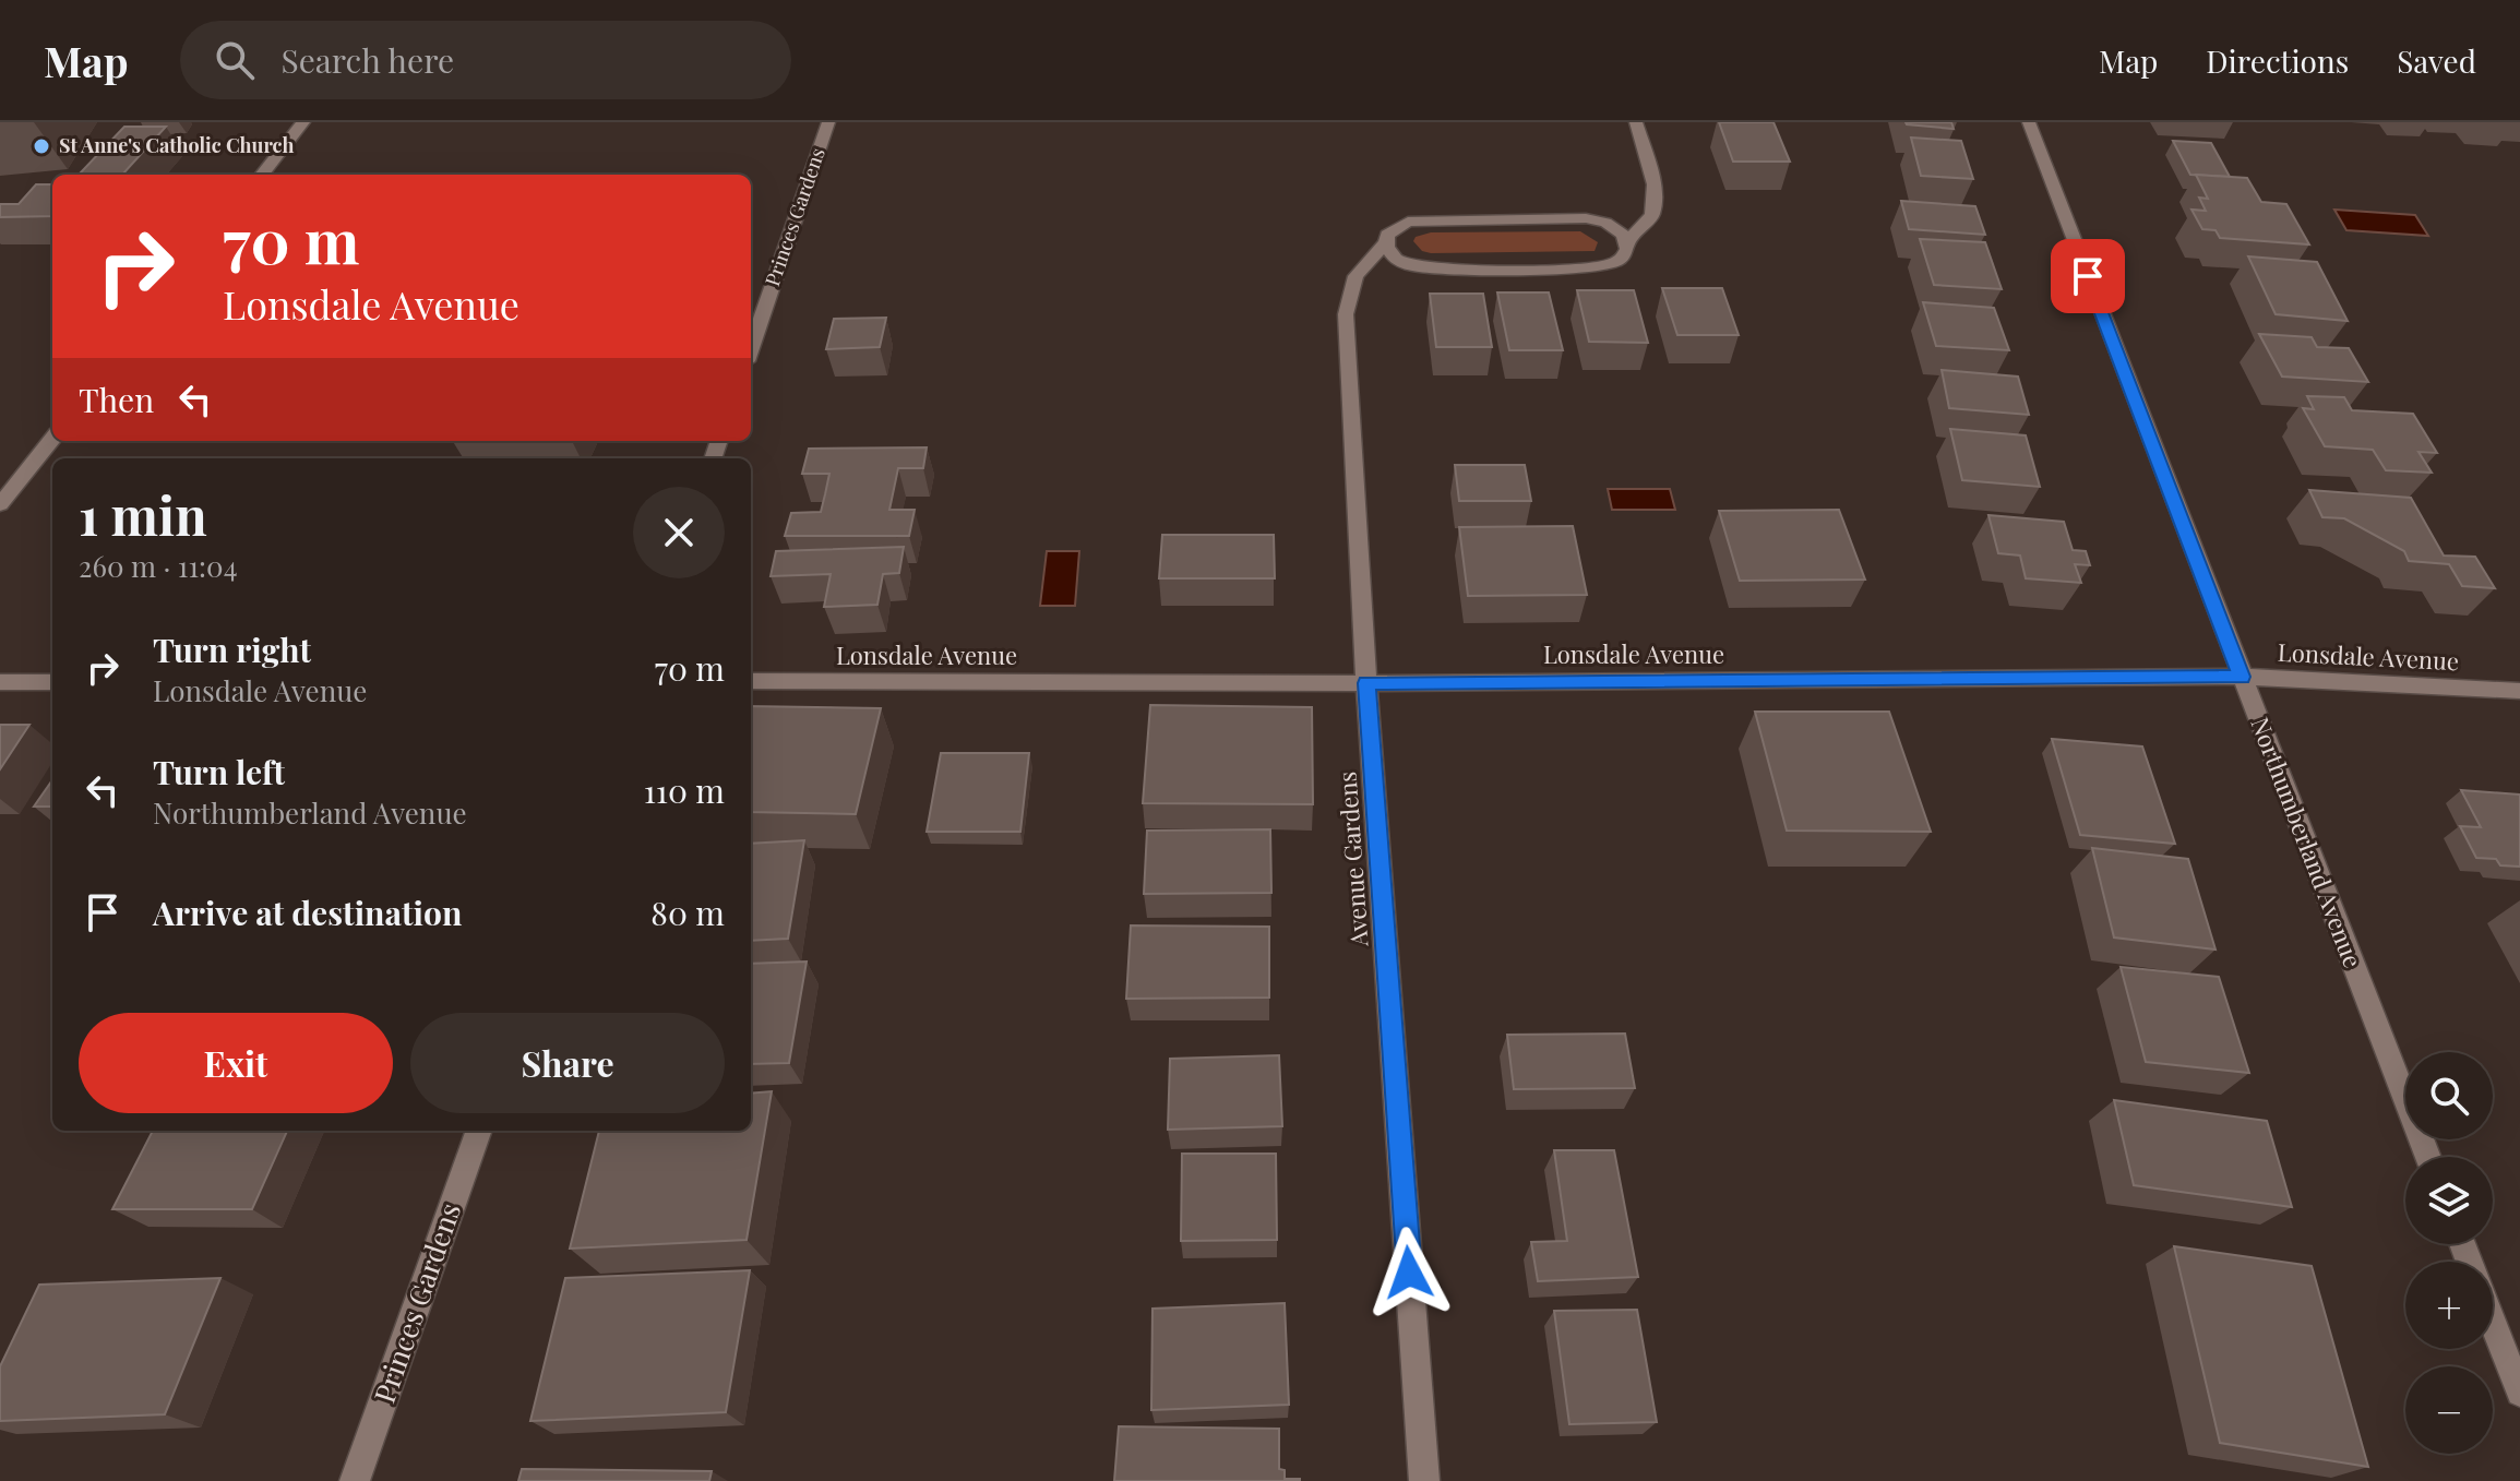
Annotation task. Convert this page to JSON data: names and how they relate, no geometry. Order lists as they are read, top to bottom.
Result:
{
  "streets": {
    "street": [
      "Princes Gardens",
      "Lonsdale Avenue",
      "Northumberland Avenue",
      "Avenue Gardens"
    ]
  },
  "crossings": [
    ["Lonsdale Avenue", "Northumberland Avenue"],
    ["Lonsdale Avenue", "Avenue Gardens"]
  ],
  "places": ["St Anne's Catholic Church"],
  "page": {
    "header": "Map",
    "search": "Search here",
    "nav": ["Map", "Directions", "Saved"],
    "turn": ["70 m", "Lonsdale Avenue"],
    "then": "Then",
    "heading": ["1 min", "260 m · 11:04"],
    "list": [
      {
        "name": "Turn right",
        "note": "Lonsdale Avenue",
        "value": "70 m"
      },
      {
        "name": "Turn left",
        "note": "Northumberland Avenue",
        "value": "110 m"
      },
      {
        "name": "Arrive at destination",
        "value": "80 m"
      }
    ],
    "buttons": ["Exit", "Share"],
    "map_buttons": ["+", "−"]
  }
}
